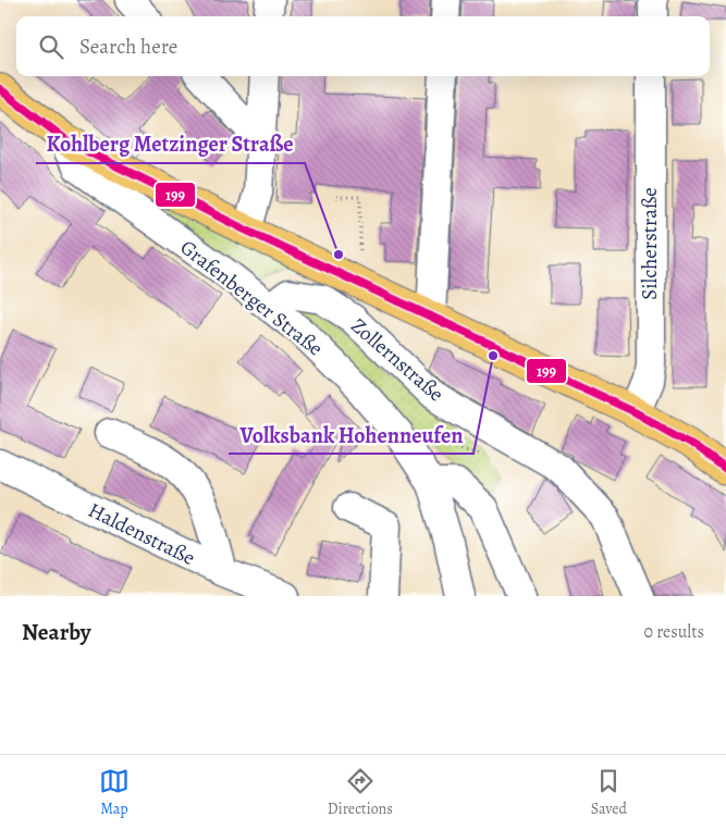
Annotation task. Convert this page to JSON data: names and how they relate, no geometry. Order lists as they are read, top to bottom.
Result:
{
  "streets": {
    "street": [
      "Silcherstraße",
      "Grafenberger Straße",
      "Zollernstraße",
      "Haldenstraße"
    ]
  },
  "crossings": [
    ["Grafenberger Straße", "Zollernstraße"]
  ],
  "places": ["Kohlberg Metzinger Straße", "Volksbank Hohenneufen"],
  "lines": ["transit line 199"],
  "page": {
    "search": "Search here",
    "heading": ["Nearby", "0 results"],
    "nav": ["Map", "Directions", "Saved"]
  }
}
